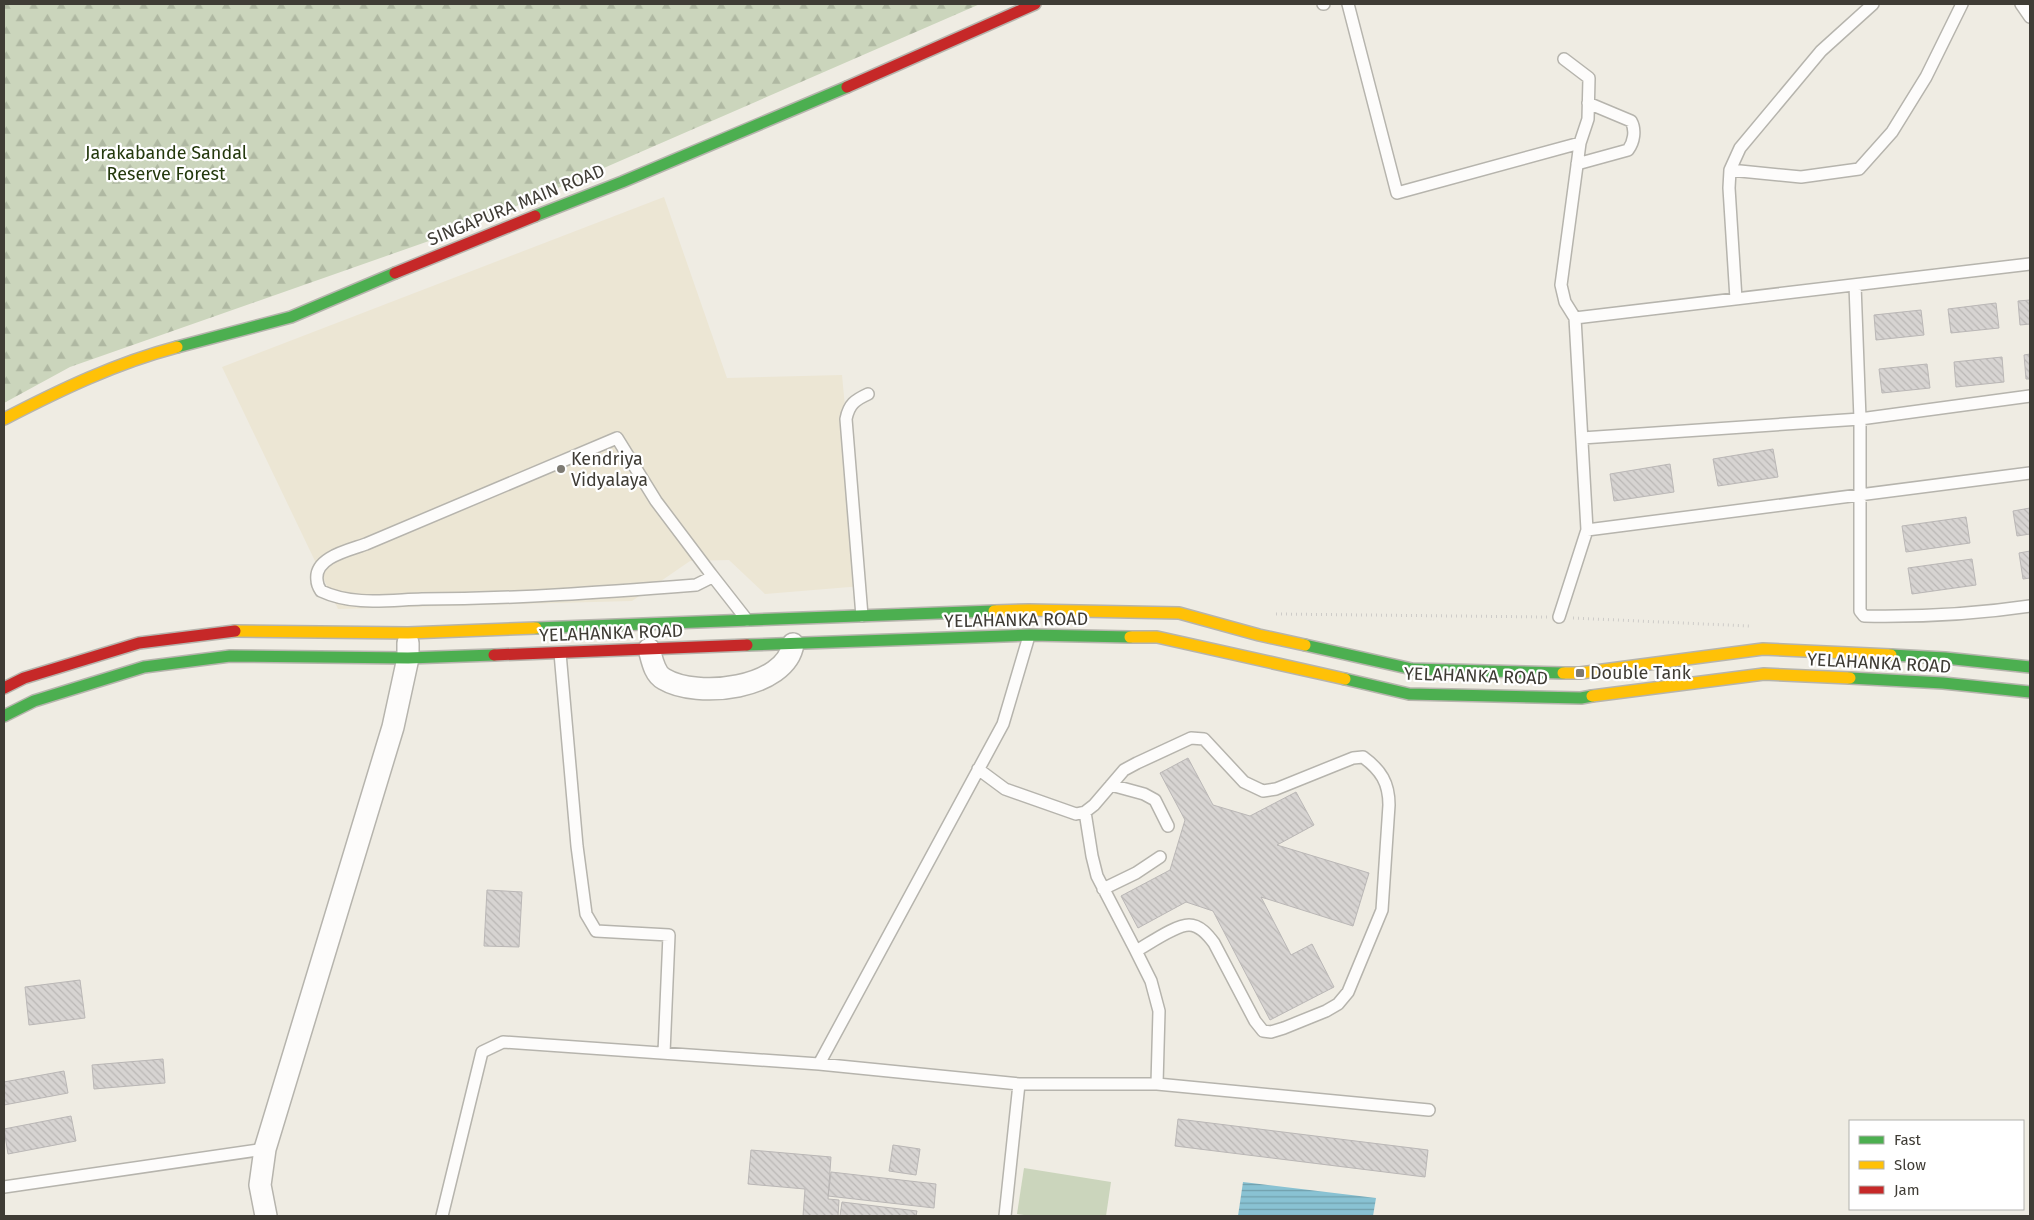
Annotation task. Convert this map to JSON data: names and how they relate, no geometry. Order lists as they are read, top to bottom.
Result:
{
  "streets": {
    "main road": ["SINGAPURA MAIN ROAD", "YELAHANKA ROAD"]
  },
  "parks": ["Jarakabande Sandal Reserve Forest"],
  "places": {
    "other": ["Kendriya Vidyalaya"],
    "transit": ["Double Tank"]
  },
  "legend": ["Fast", "Slow", "Jam"]
}
